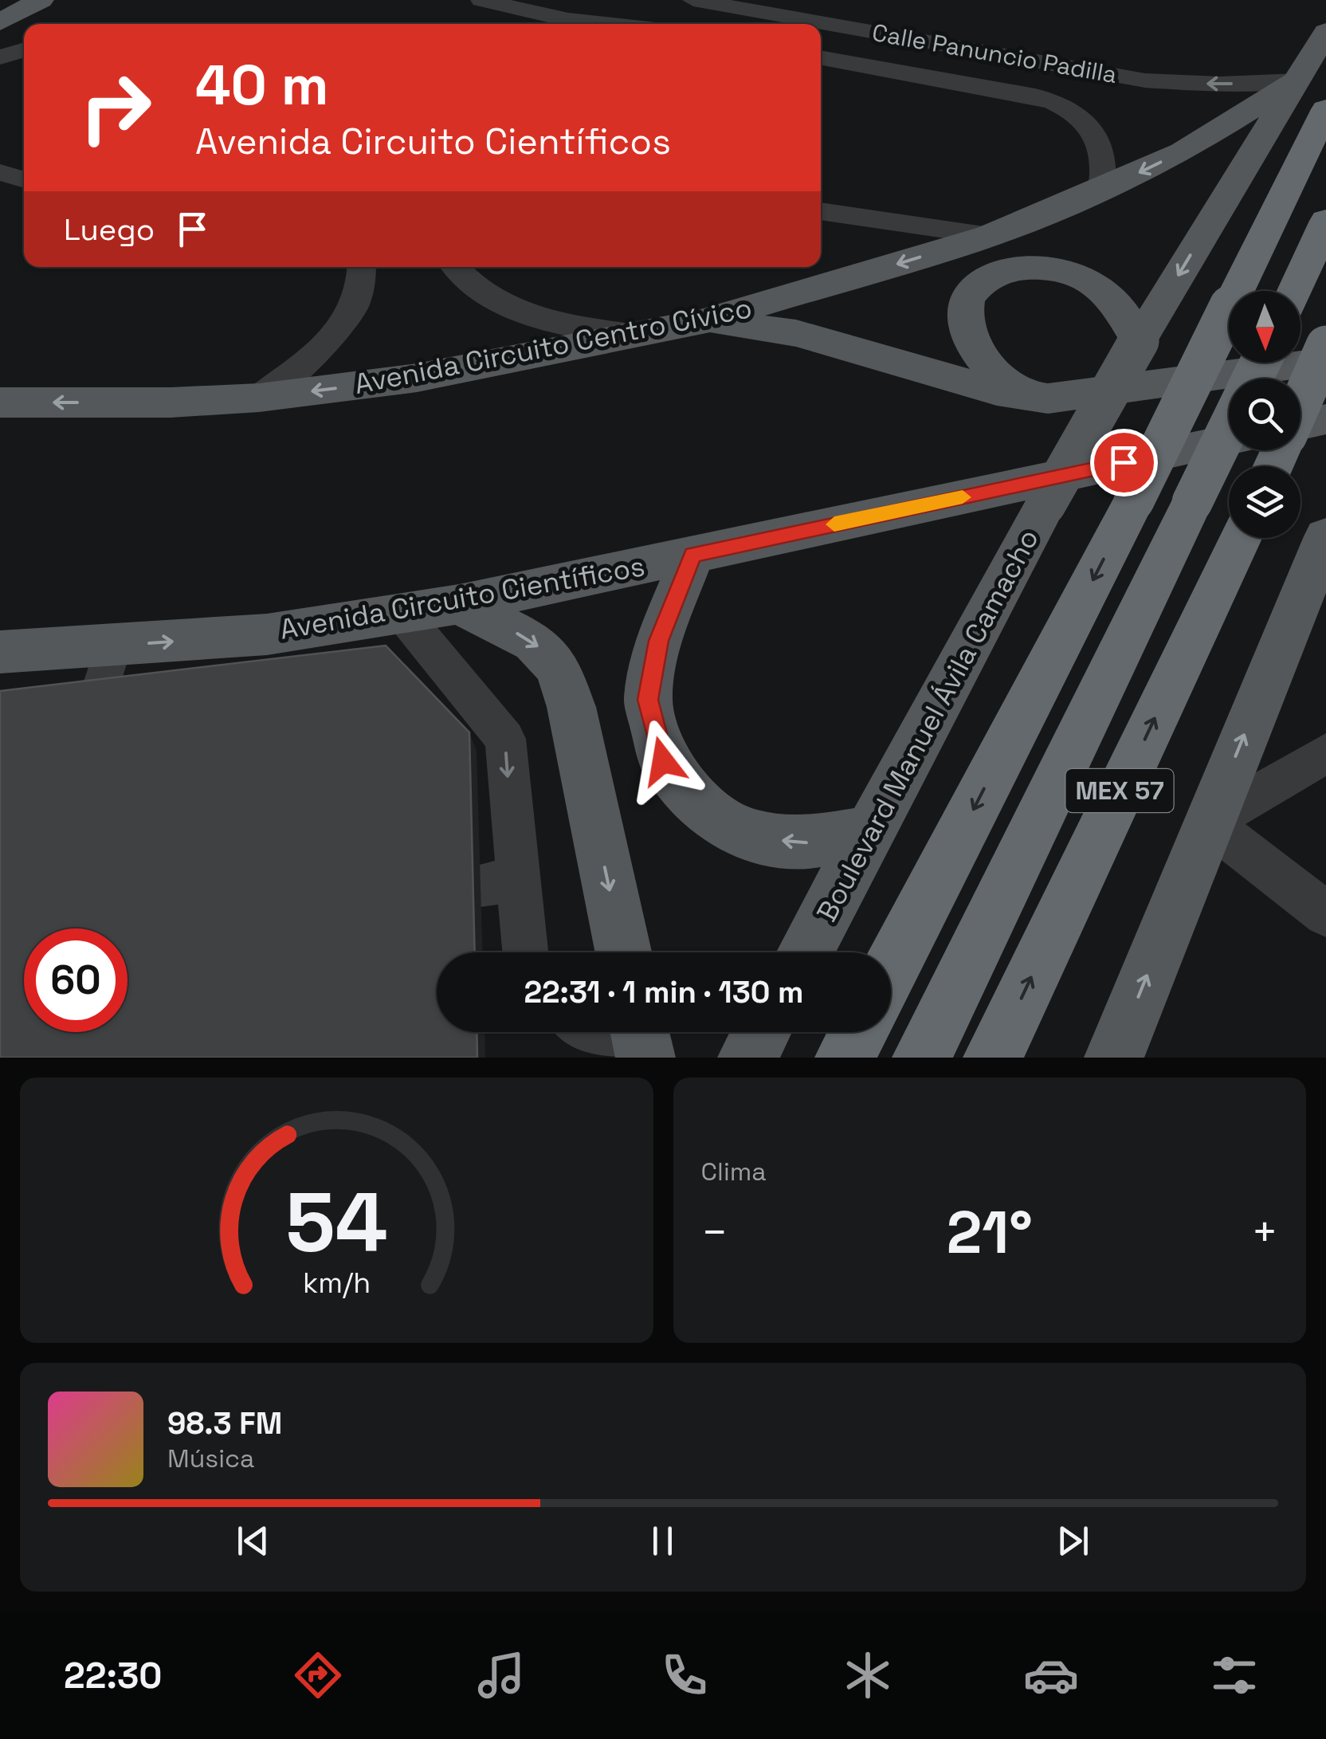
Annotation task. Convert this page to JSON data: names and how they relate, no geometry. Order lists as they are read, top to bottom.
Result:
{
  "streets": {
    "highway": ["MEX 57"],
    "main road": ["Avenida Circuito Centro Cívico", "Avenida Circuito Científicos", "Boulevard Manuel Ávila Camacho"],
    "street": ["Calle Panuncio Padilla"]
  },
  "crossings": [
    ["Calle Panuncio Padilla", "Avenida Circuito Centro Cívico"],
    ["Calle Panuncio Padilla", "Boulevard Manuel Ávila Camacho"],
    ["Avenida Circuito Centro Cívico", "Boulevard Manuel Ávila Camacho"]
  ],
  "one_way": ["Avenida Circuito Centro Cívico"],
  "north": "bottom",
  "page": {
    "turn": ["40 m", "Avenida Circuito Científicos"],
    "then": "Luego",
    "limit": "60",
    "trip": "22:31 · 1 min · 130 m",
    "tile": "Clima",
    "heat": ["−", "21°", "+"],
    "song": ["98.3 FM", "Música"],
    "tabs": "22:30",
    "gauge": ["54", "km/h"]
  }
}
